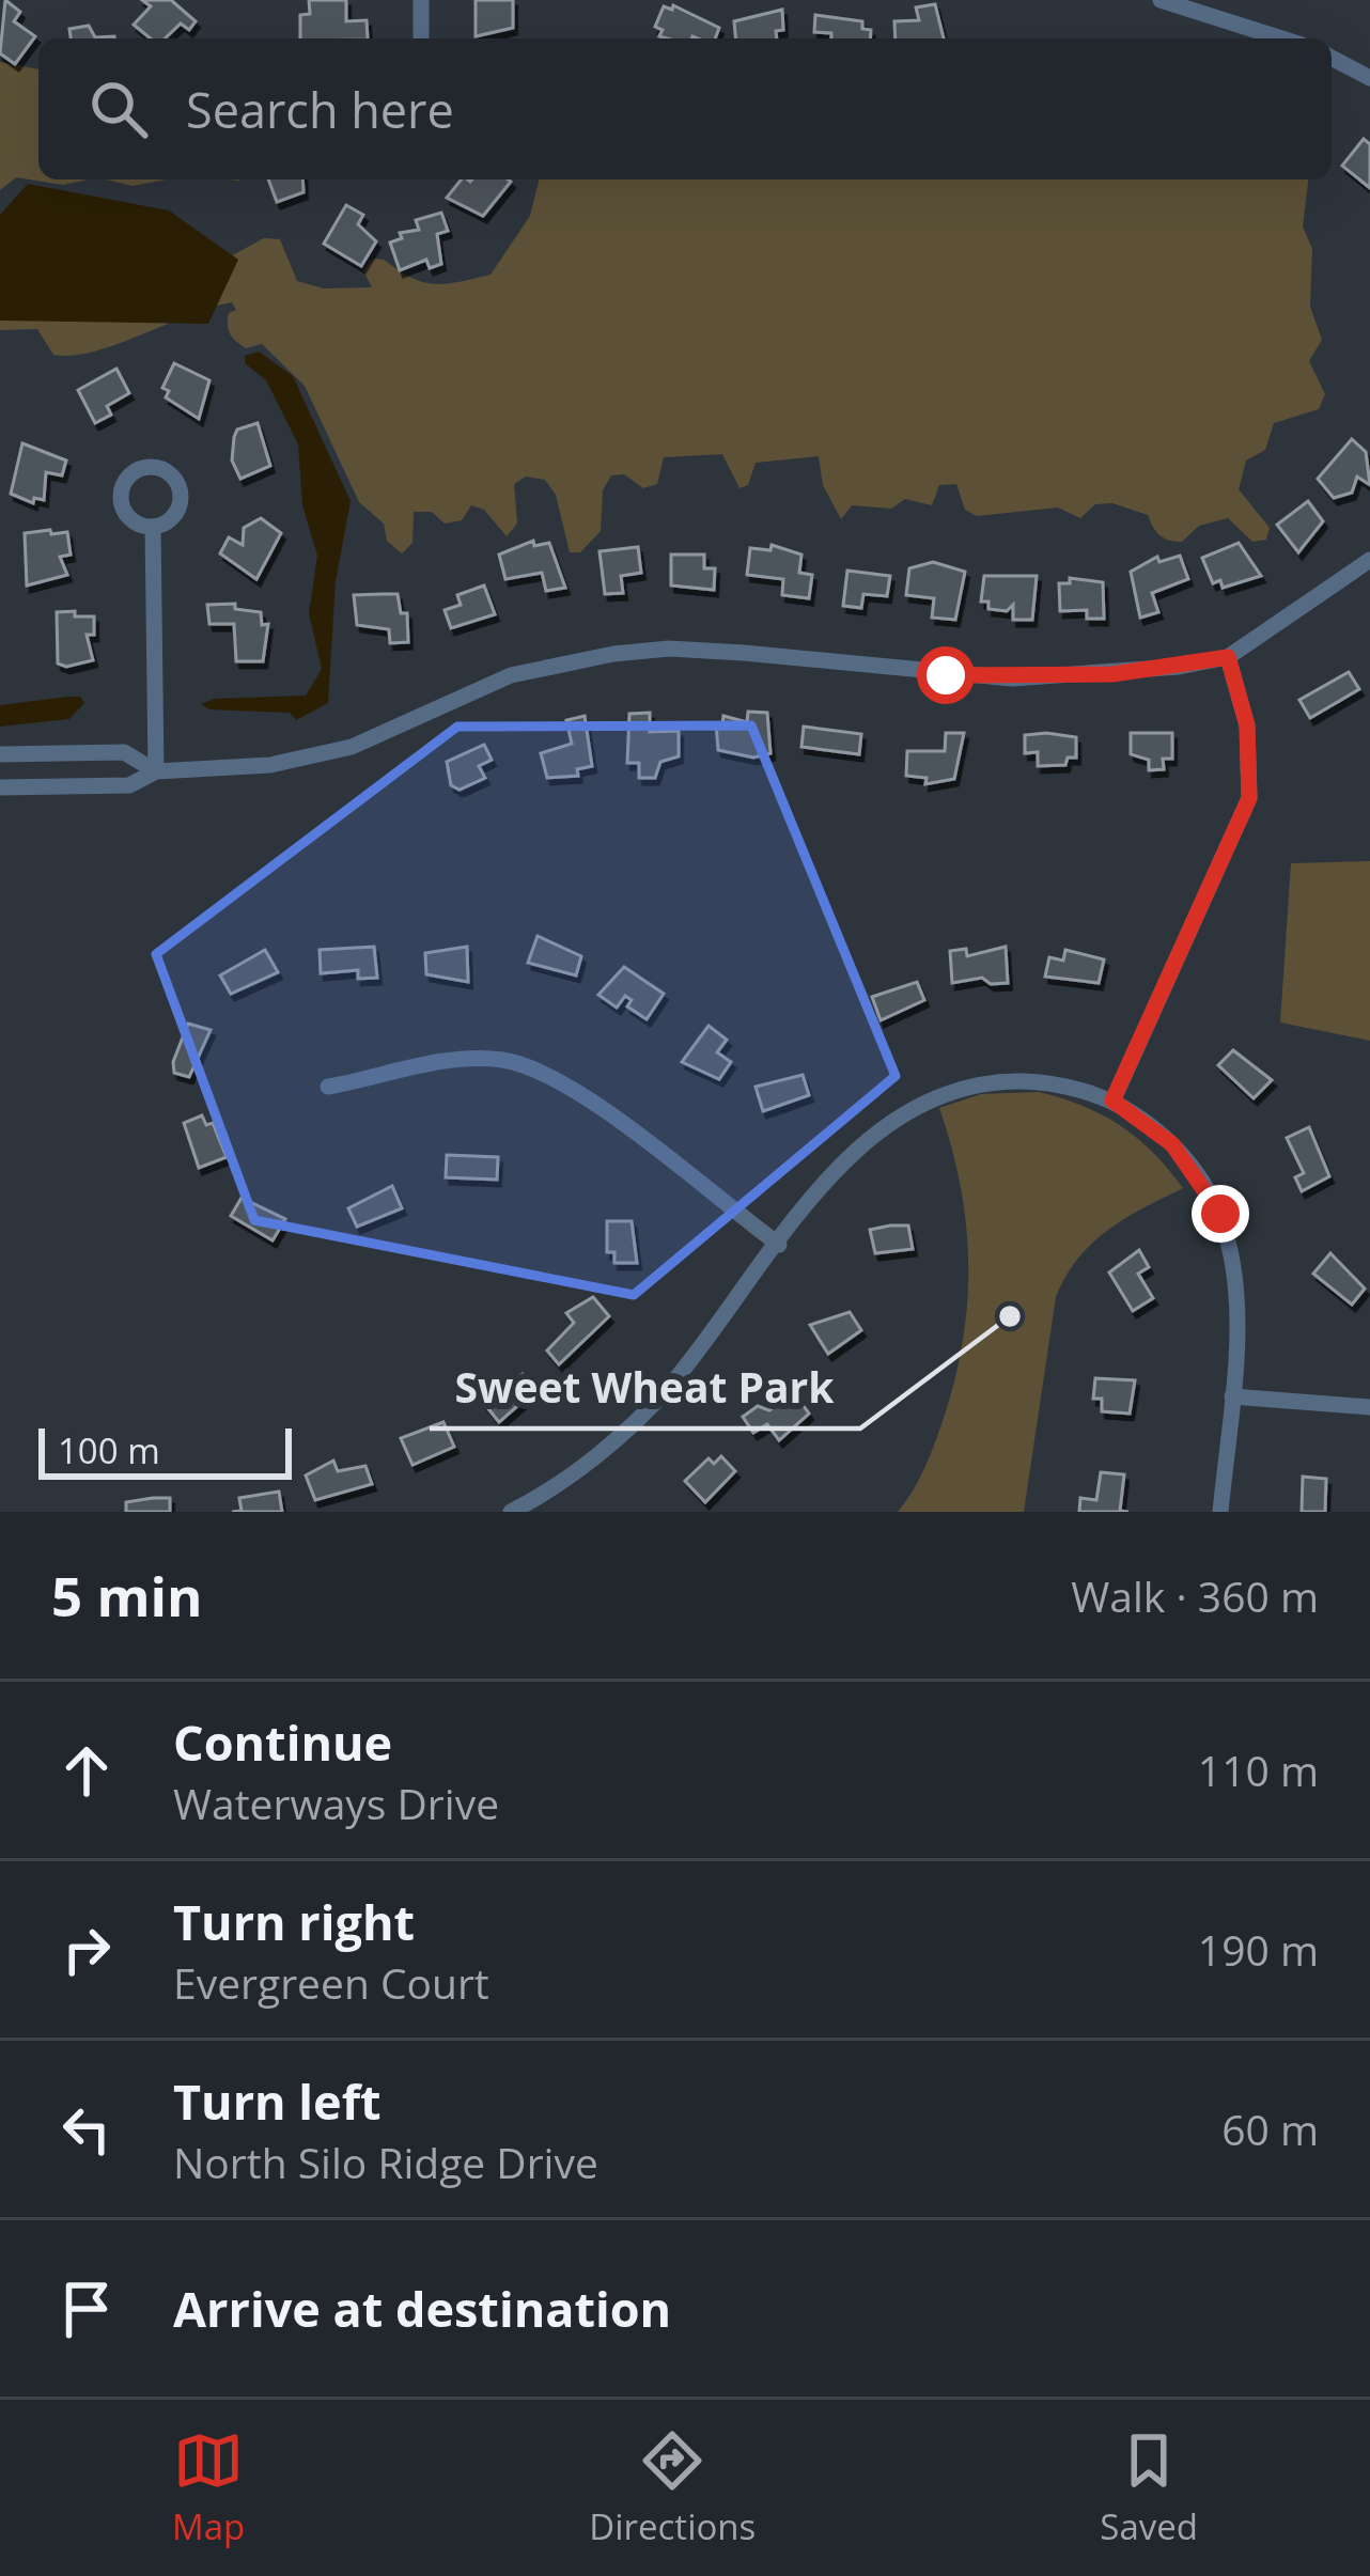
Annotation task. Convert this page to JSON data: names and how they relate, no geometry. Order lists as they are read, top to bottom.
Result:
{
  "places": ["Sweet Wheat Park"],
  "scale_bar": "100 m",
  "page": {
    "search": "Search here",
    "scale": "100 m",
    "heading": ["5 min", "Walk · 360 m"],
    "list": [
      ["Continue", "Waterways Drive", "110 m"],
      ["Turn right", "Evergreen Court", "190 m"],
      ["Turn left", "North Silo Ridge Drive", "60 m"],
      "Arrive at destination"
    ],
    "nav": ["Map", "Directions", "Saved"]
  }
}
